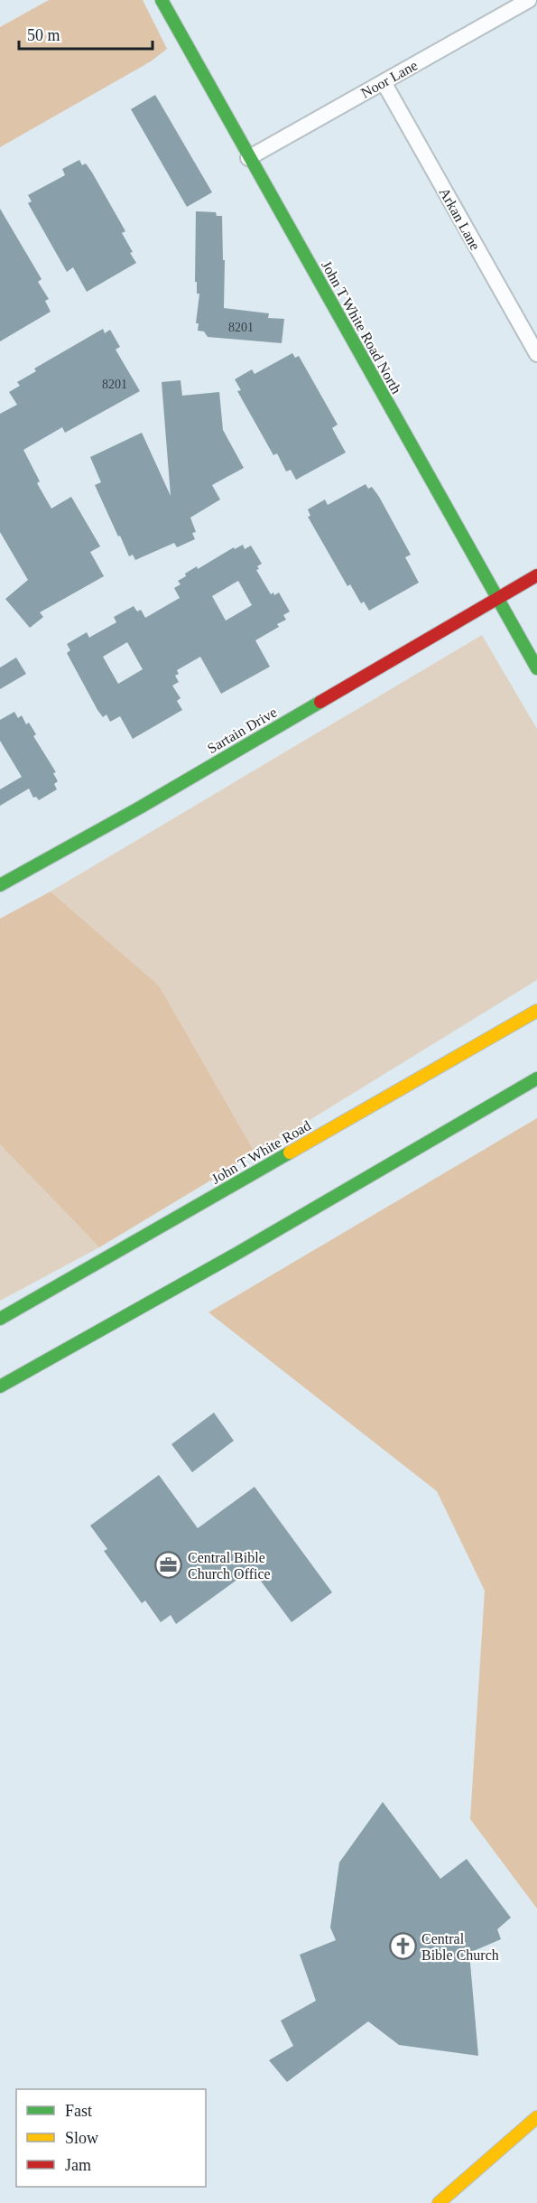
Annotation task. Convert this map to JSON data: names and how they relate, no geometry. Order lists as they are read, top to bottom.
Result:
{
  "streets": {
    "street": [
      "Noor Lane",
      "Arkan Lane",
      "John T White Road North",
      "Sartain Drive",
      "John T White Road"
    ]
  },
  "crossings": [
    ["Noor Lane", "Arkan Lane"],
    ["Noor Lane", "John T White Road North"],
    ["John T White Road North", "Sartain Drive"]
  ],
  "places": {
    "office": ["Central Bible Church Office"],
    "church": ["Central Bible Church"]
  },
  "house_numbers": ["8201", "8201"],
  "legend": ["Fast", "Slow", "Jam"],
  "scale_bar": "50 m"
}
